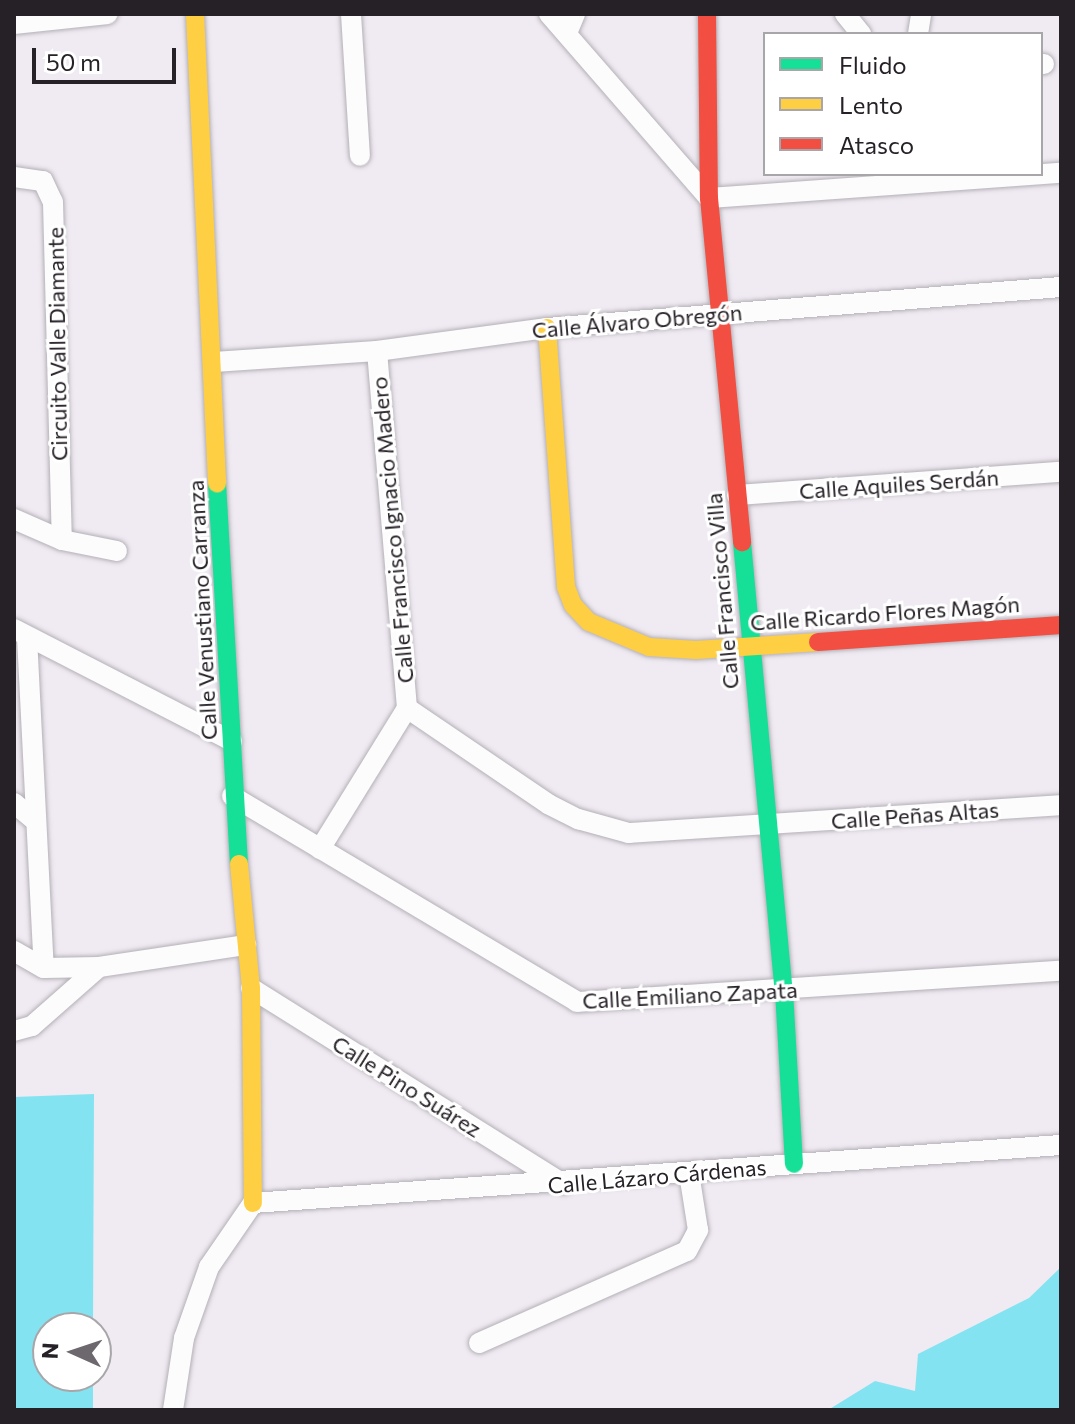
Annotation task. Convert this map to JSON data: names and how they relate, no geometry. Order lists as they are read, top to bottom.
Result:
{
  "streets": {
    "street": [
      "Calle Álvaro Obregón",
      "Circuito Valle Diamante",
      "Calle Aquiles Serdán",
      "Calle Francisco Ignacio Madero",
      "Calle Francisco Villa",
      "Calle Venustiano Carranza",
      "Calle Ricardo Flores Magón",
      "Calle Peñas Altas",
      "Calle Emiliano Zapata",
      "Calle Pino Suárez",
      "Calle Lázaro Cárdenas"
    ]
  },
  "crossings": [
    ["Calle Álvaro Obregón", "Calle Francisco Ignacio Madero"],
    ["Calle Álvaro Obregón", "Calle Francisco Villa"],
    ["Calle Álvaro Obregón", "Calle Venustiano Carranza"],
    ["Calle Álvaro Obregón", "Calle Ricardo Flores Magón"],
    ["Calle Aquiles Serdán", "Calle Francisco Villa"],
    ["Calle Francisco Ignacio Madero", "Calle Peñas Altas"],
    ["Calle Francisco Villa", "Calle Ricardo Flores Magón"],
    ["Calle Francisco Villa", "Calle Peñas Altas"],
    ["Calle Francisco Villa", "Calle Emiliano Zapata"],
    ["Calle Francisco Villa", "Calle Lázaro Cárdenas"],
    ["Calle Venustiano Carranza", "Calle Emiliano Zapata"],
    ["Calle Venustiano Carranza", "Calle Pino Suárez"],
    ["Calle Venustiano Carranza", "Calle Lázaro Cárdenas"],
    ["Calle Pino Suárez", "Calle Lázaro Cárdenas"]
  ],
  "legend": ["Fluido", "Lento", "Atasco"],
  "scale_bar": "50 m",
  "north": "left"
}
